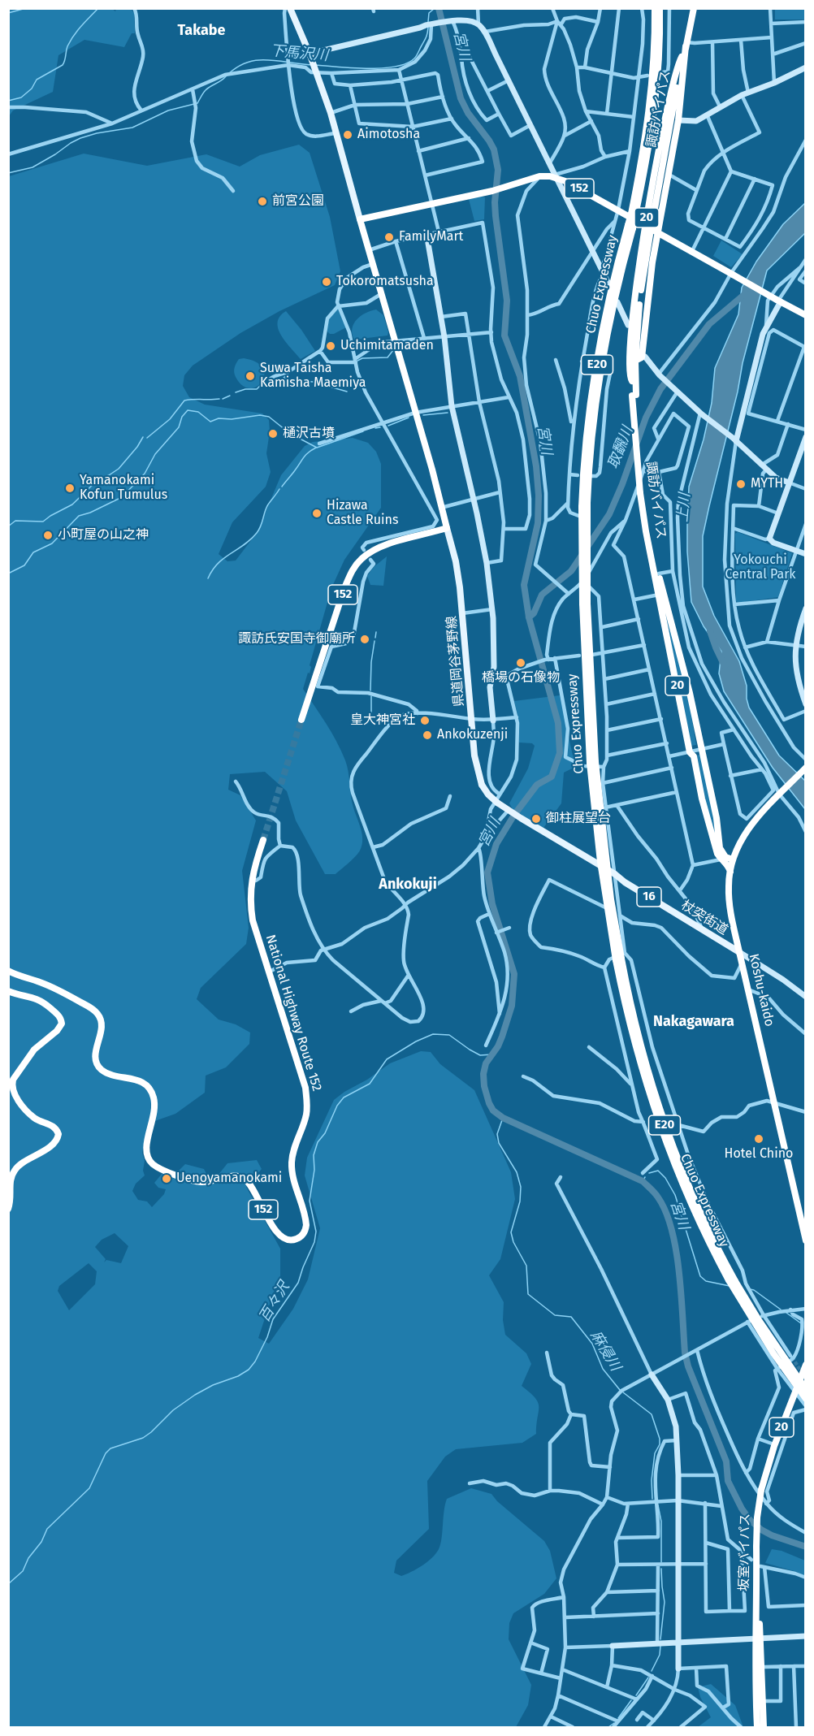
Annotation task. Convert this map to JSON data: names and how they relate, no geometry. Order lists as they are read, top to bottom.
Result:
{
  "streets": {
    "highway": [
      "諏訪バイパス",
      "152",
      "20",
      "Chuo Expressway",
      "E20",
      "Koshu-kaido",
      "National Highway Route 152",
      "坂室バイパス"
    ],
    "main road": ["県道岡谷茅野線", "16", "杖突街道"]
  },
  "crossings": [
    ["諏訪バイパス", "152"],
    ["諏訪バイパス", "20"],
    ["諏訪バイパス", "Koshu-kaido"],
    ["152", "20"],
    ["152", "県道岡谷茅野線"],
    ["県道岡谷茅野線", "杖突街道"],
    ["杖突街道", "Koshu-kaido"]
  ],
  "districts": ["Takabe", "Ankokuji", "Nakagawara"],
  "water": [
    "宮川",
    "下馬沢川",
    "取飜川",
    "上川",
    "百々沢",
    "麻侵川"
  ],
  "parks": ["Yokouchi Central Park"],
  "places": [
    "Aimotosha",
    "前宮公園",
    "FamilyMart",
    "Tokoromatsusha",
    "Uchimitamaden",
    "Suwa Taisha Kamisha Maemiya",
    "樋沢古墳",
    "MYTH",
    "Yamanokami Kofun Tumulus",
    "Hizawa Castle Ruins",
    "小町屋の山之神",
    "諏訪氏安国寺御廟所",
    "橋場の石像物",
    "皇大神宮社",
    "Ankokuzenji",
    "御柱展望台",
    "Hotel Chino",
    "Uenoyamanokami"
  ]
}
